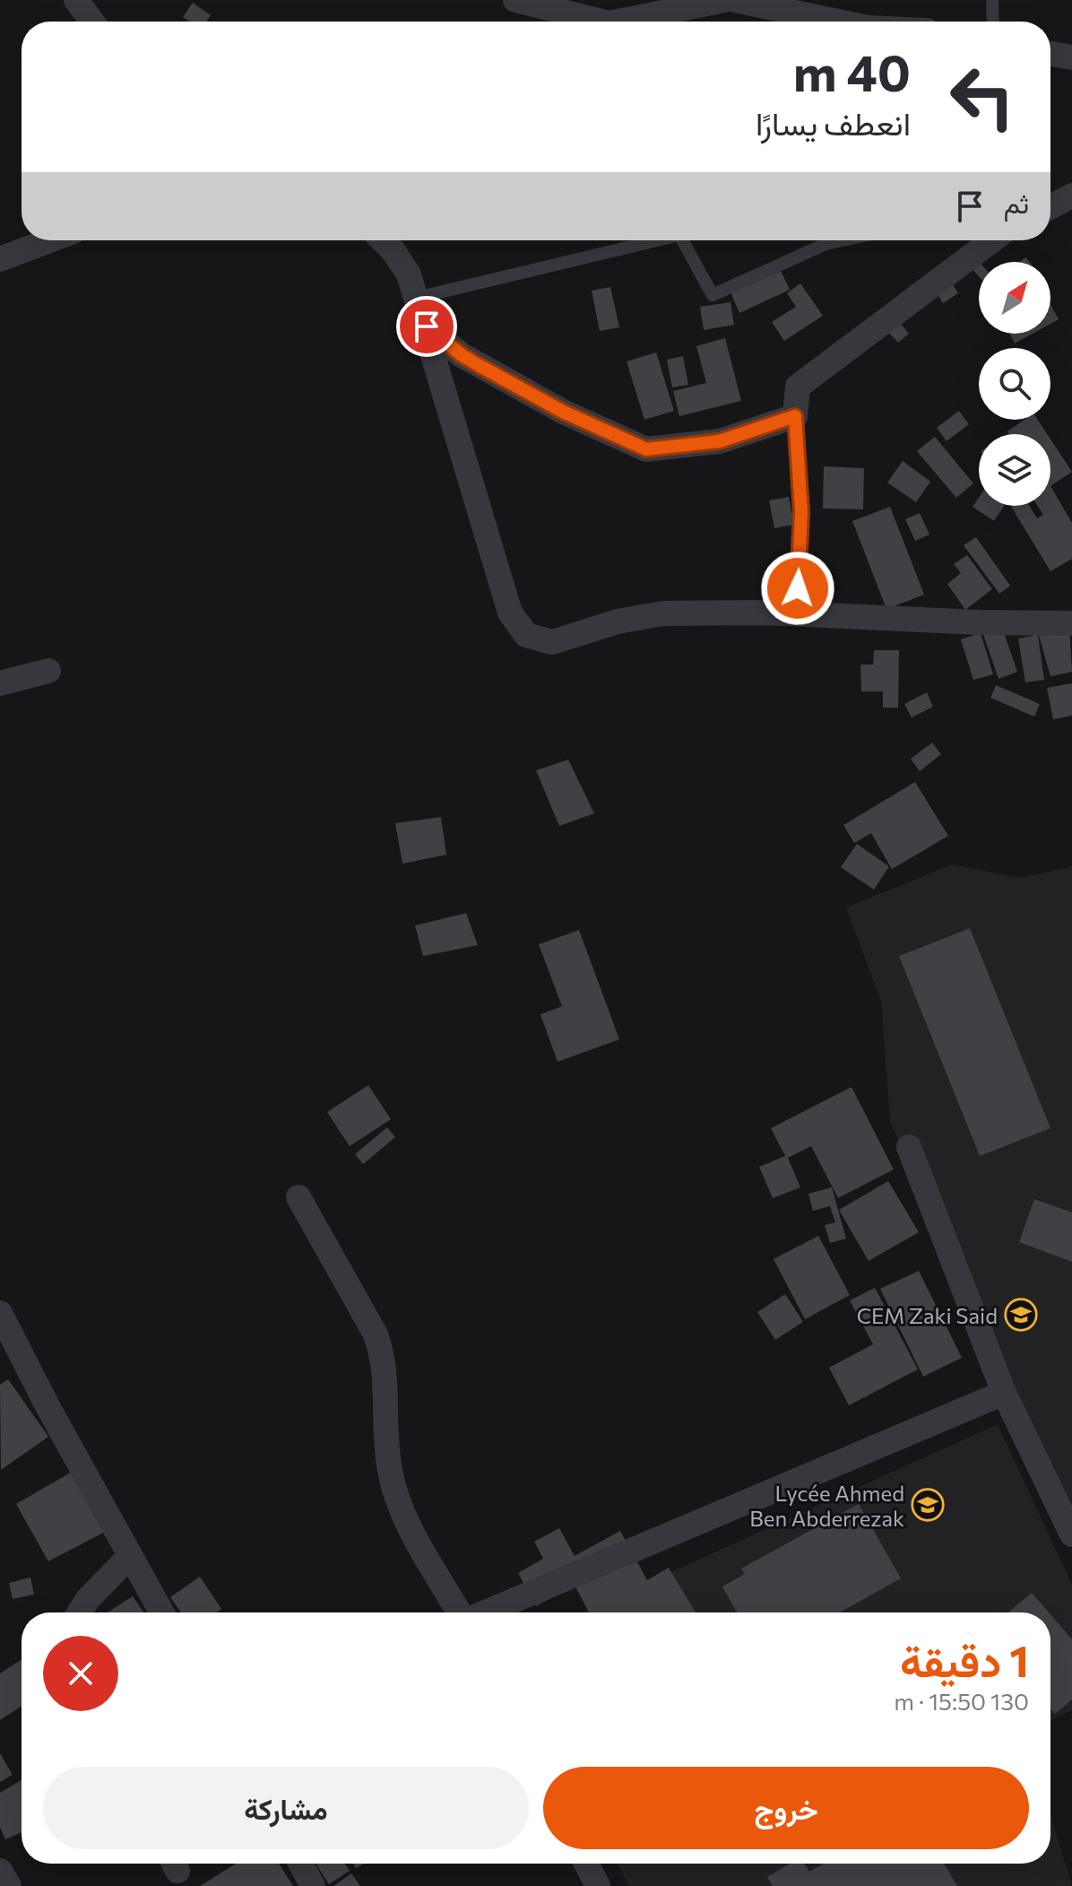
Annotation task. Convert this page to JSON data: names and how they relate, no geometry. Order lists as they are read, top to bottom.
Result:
{
  "places": {
    "school or university": ["CEM Zaki Said", "Lycée Ahmed Ben Abderrezak"]
  },
  "north": "top right",
  "page": {
    "turn": ["40 m", "انعطف يسارًا"],
    "then": "ثم",
    "heading": ["1 دقيقة", "130 m · 15:50"],
    "buttons": ["خروج", "مشاركة"]
  }
}
